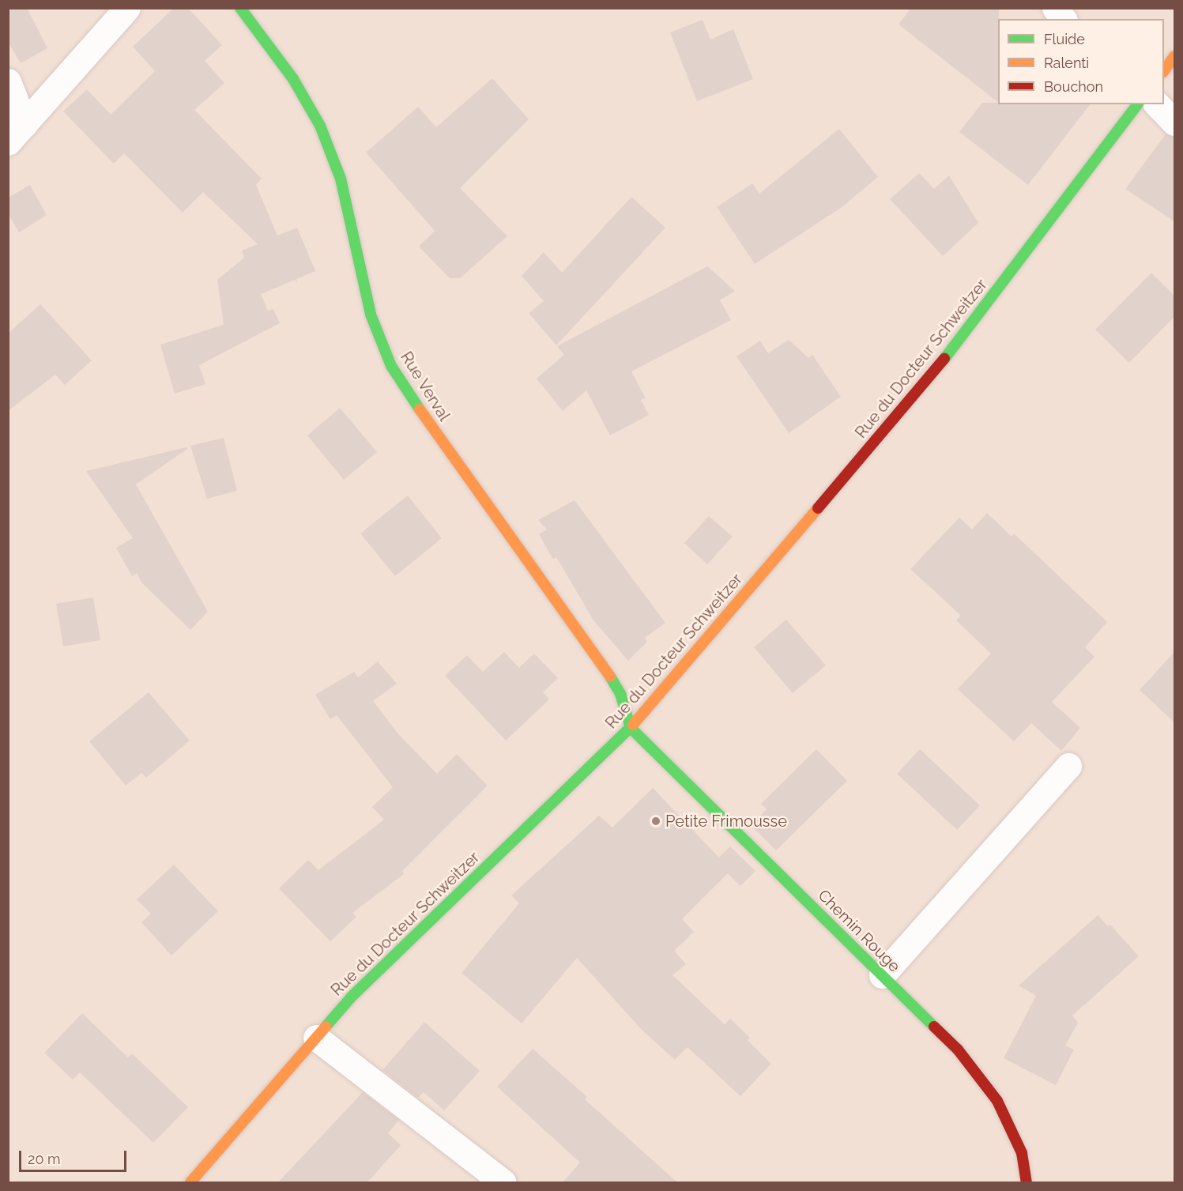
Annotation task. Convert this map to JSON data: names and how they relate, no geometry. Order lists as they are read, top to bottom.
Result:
{
  "streets": {
    "main road": ["Rue du Docteur Schweitzer", "Rue Verval", "Chemin Rouge"]
  },
  "crossings": [
    ["Rue du Docteur Schweitzer", "Rue Verval"],
    ["Rue du Docteur Schweitzer", "Chemin Rouge"],
    ["Rue Verval", "Chemin Rouge"]
  ],
  "places": ["Petite Frimousse"],
  "legend": ["Fluide", "Ralenti", "Bouchon"],
  "scale_bar": "20 m"
}
